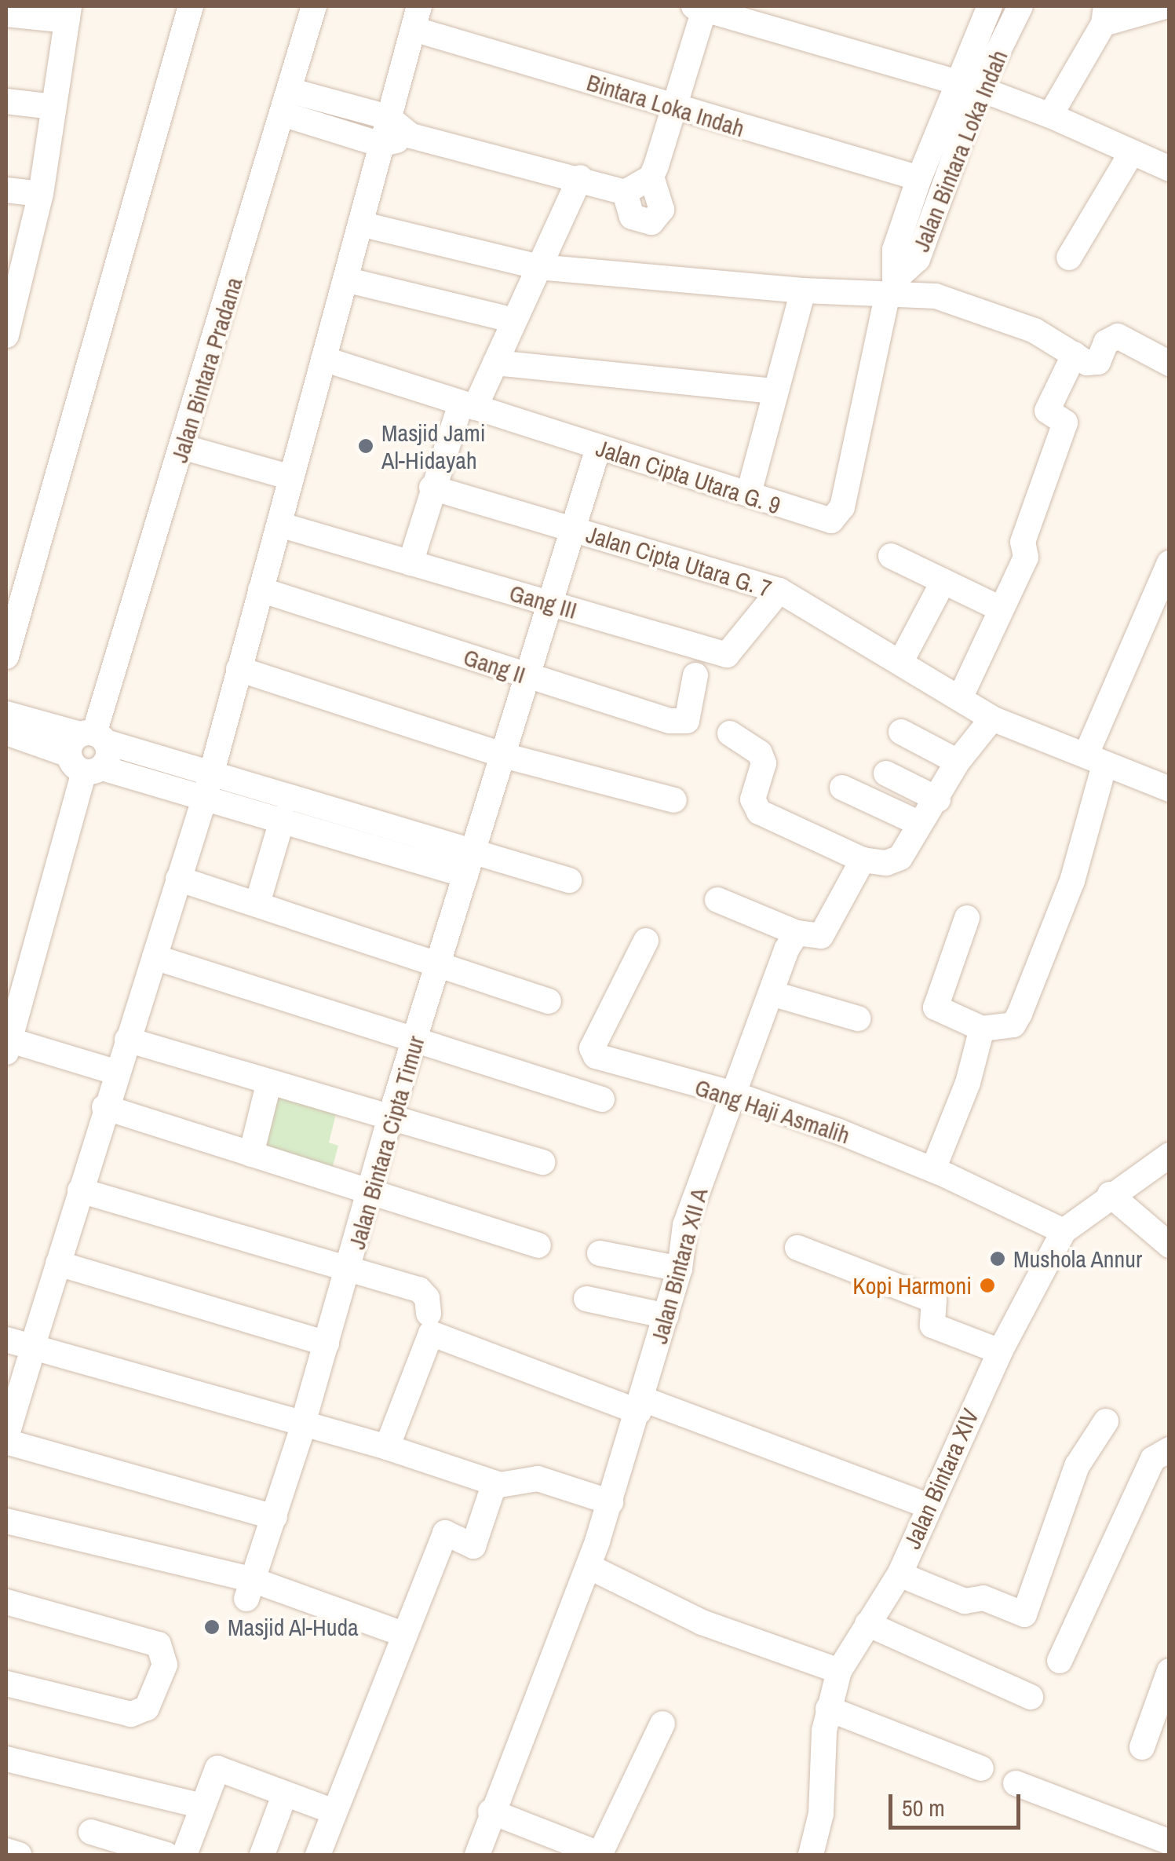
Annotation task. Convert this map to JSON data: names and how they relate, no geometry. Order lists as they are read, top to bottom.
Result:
{
  "streets": {
    "street": [
      "Bintara Loka Indah",
      "Jalan Bintara Loka Indah",
      "Jalan Bintara Pradana",
      "Jalan Cipta Utara G. 9",
      "Jalan Cipta Utara G. 7",
      "Gang III",
      "Gang II",
      "Gang Haji Asmalih",
      "Jalan Bintara Cipta Timur",
      "Jalan Bintara XII A",
      "Jalan Bintara XIV"
    ]
  },
  "crossings": [
    ["Bintara Loka Indah", "Jalan Bintara Loka Indah"],
    ["Jalan Cipta Utara G. 9", "Jalan Bintara Cipta Timur"],
    ["Jalan Cipta Utara G. 7", "Gang III"],
    ["Jalan Cipta Utara G. 7", "Jalan Bintara Cipta Timur"],
    ["Gang III", "Jalan Bintara Cipta Timur"],
    ["Gang II", "Jalan Bintara Cipta Timur"],
    ["Gang Haji Asmalih", "Jalan Bintara XII A"],
    ["Gang Haji Asmalih", "Jalan Bintara XIV"]
  ],
  "places": [
    "Masjid Jami Al-Hidayah",
    "Mushola Annur",
    "Kopi Harmoni",
    "Masjid Al-Huda"
  ],
  "scale_bar": "50 m"
}
